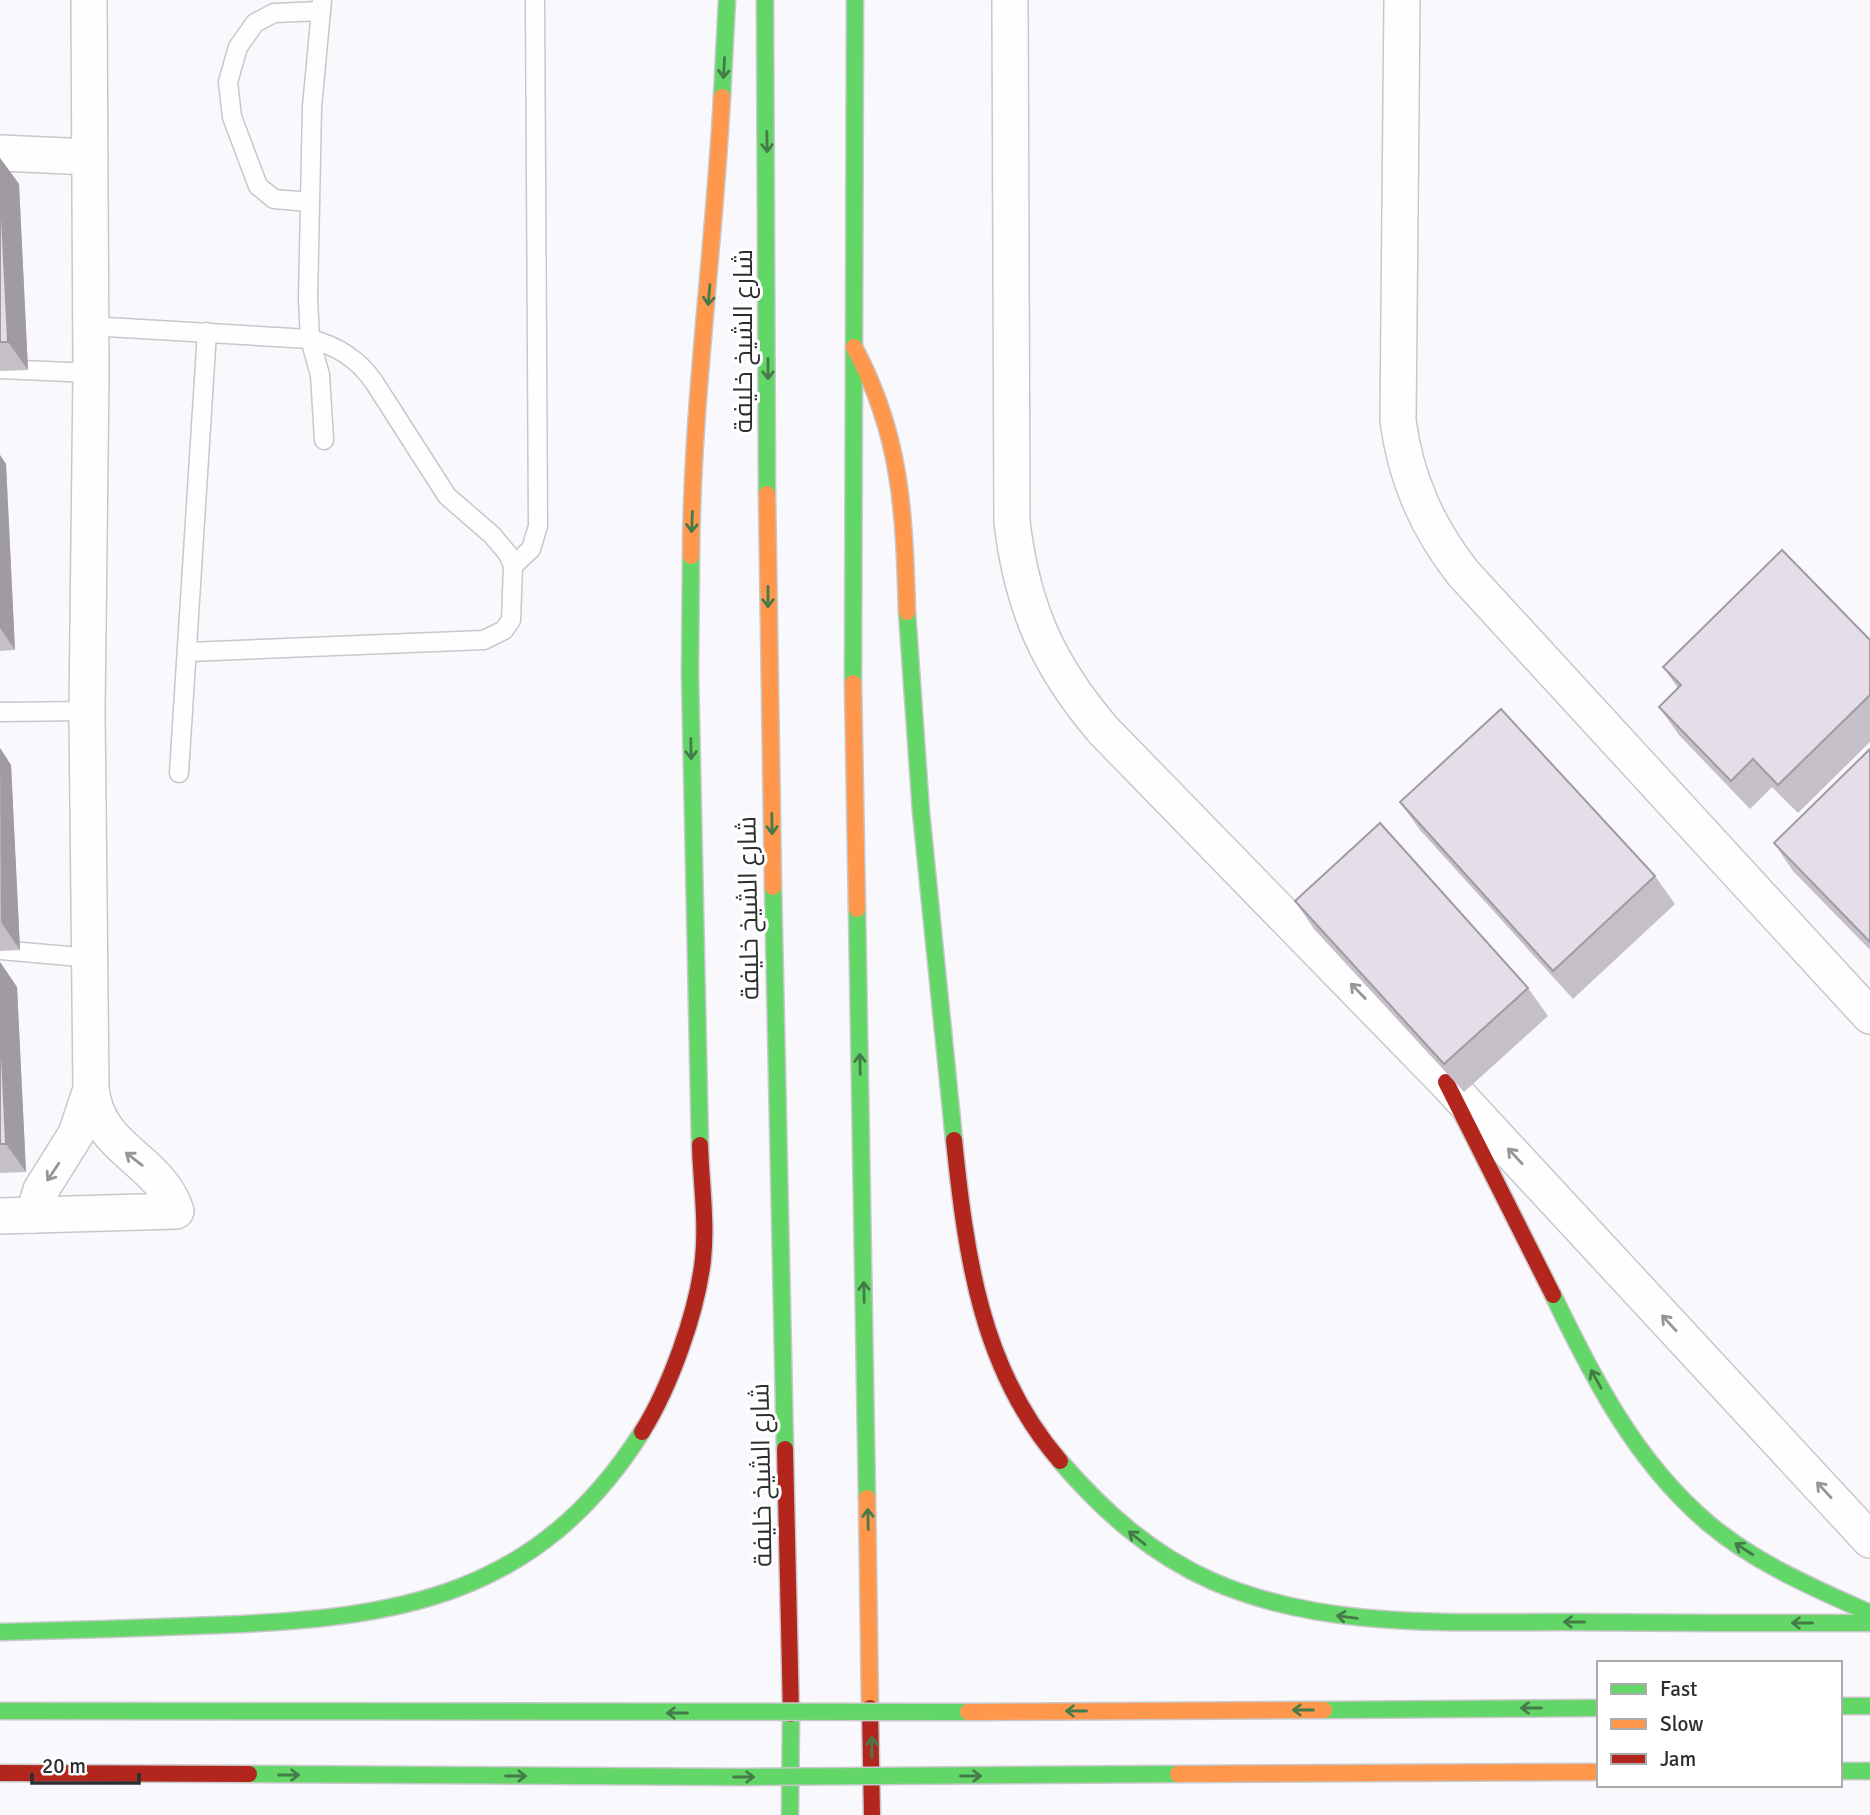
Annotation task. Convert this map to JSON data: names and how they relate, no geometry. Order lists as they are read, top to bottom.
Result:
{
  "streets": {
    "main road": ["شارع الشيخ خليفة"]
  },
  "legend": ["Fast", "Slow", "Jam"],
  "scale_bar": "20 m"
}
